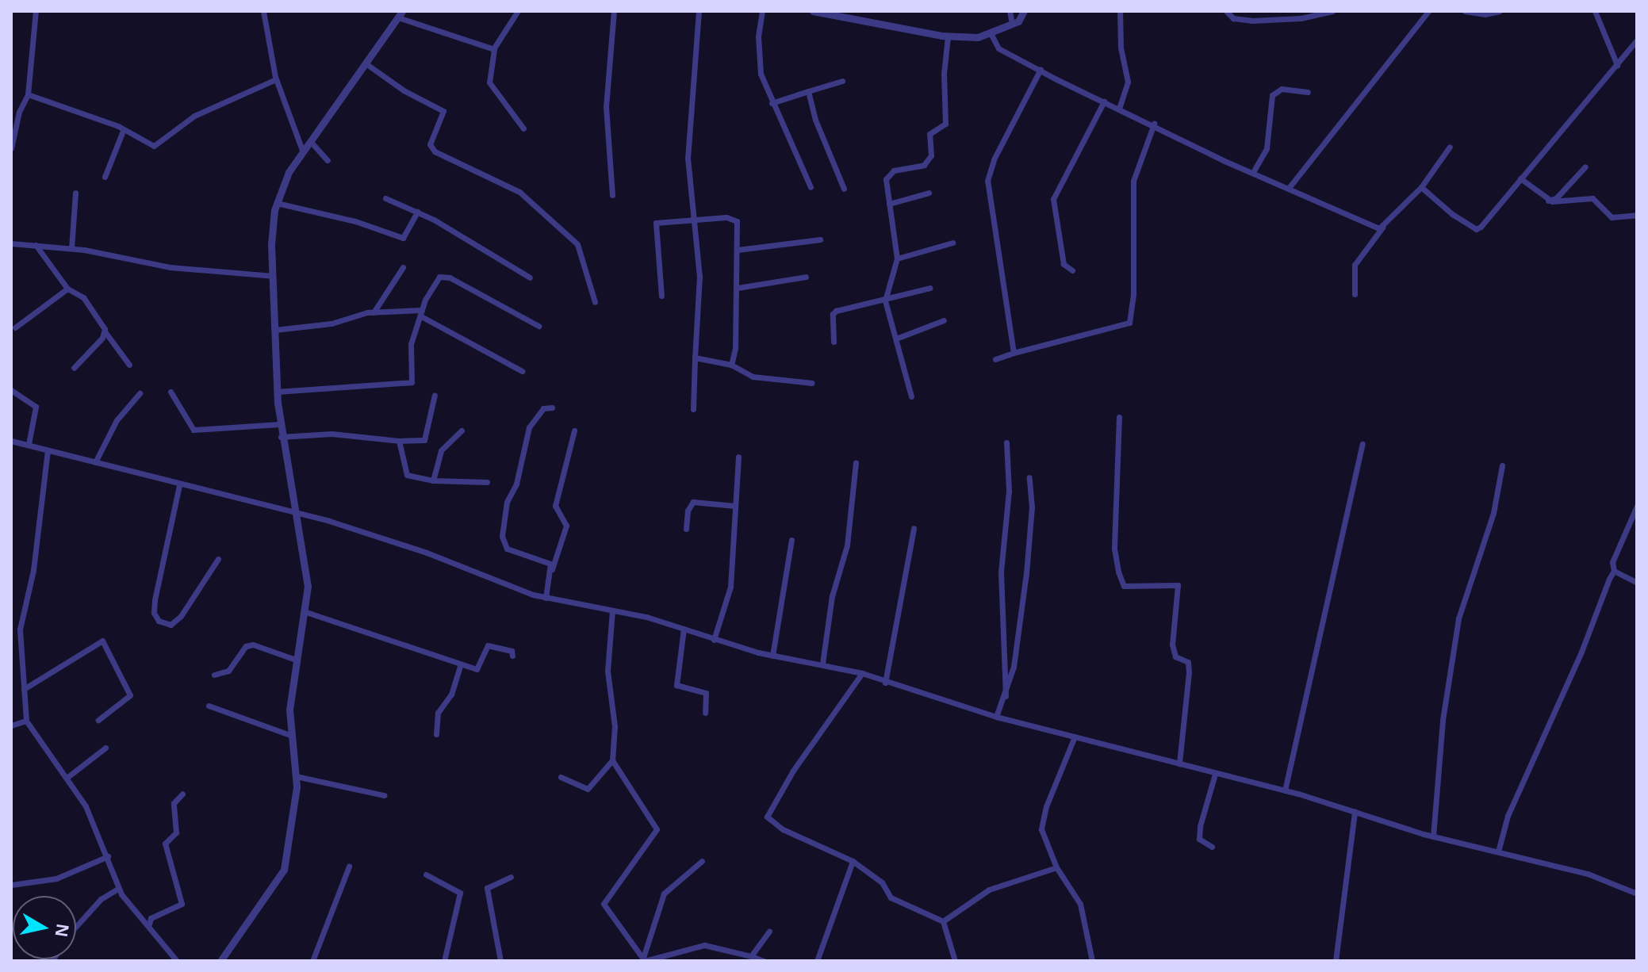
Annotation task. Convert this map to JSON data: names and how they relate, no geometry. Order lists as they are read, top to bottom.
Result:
{
  "north": "right"
}
